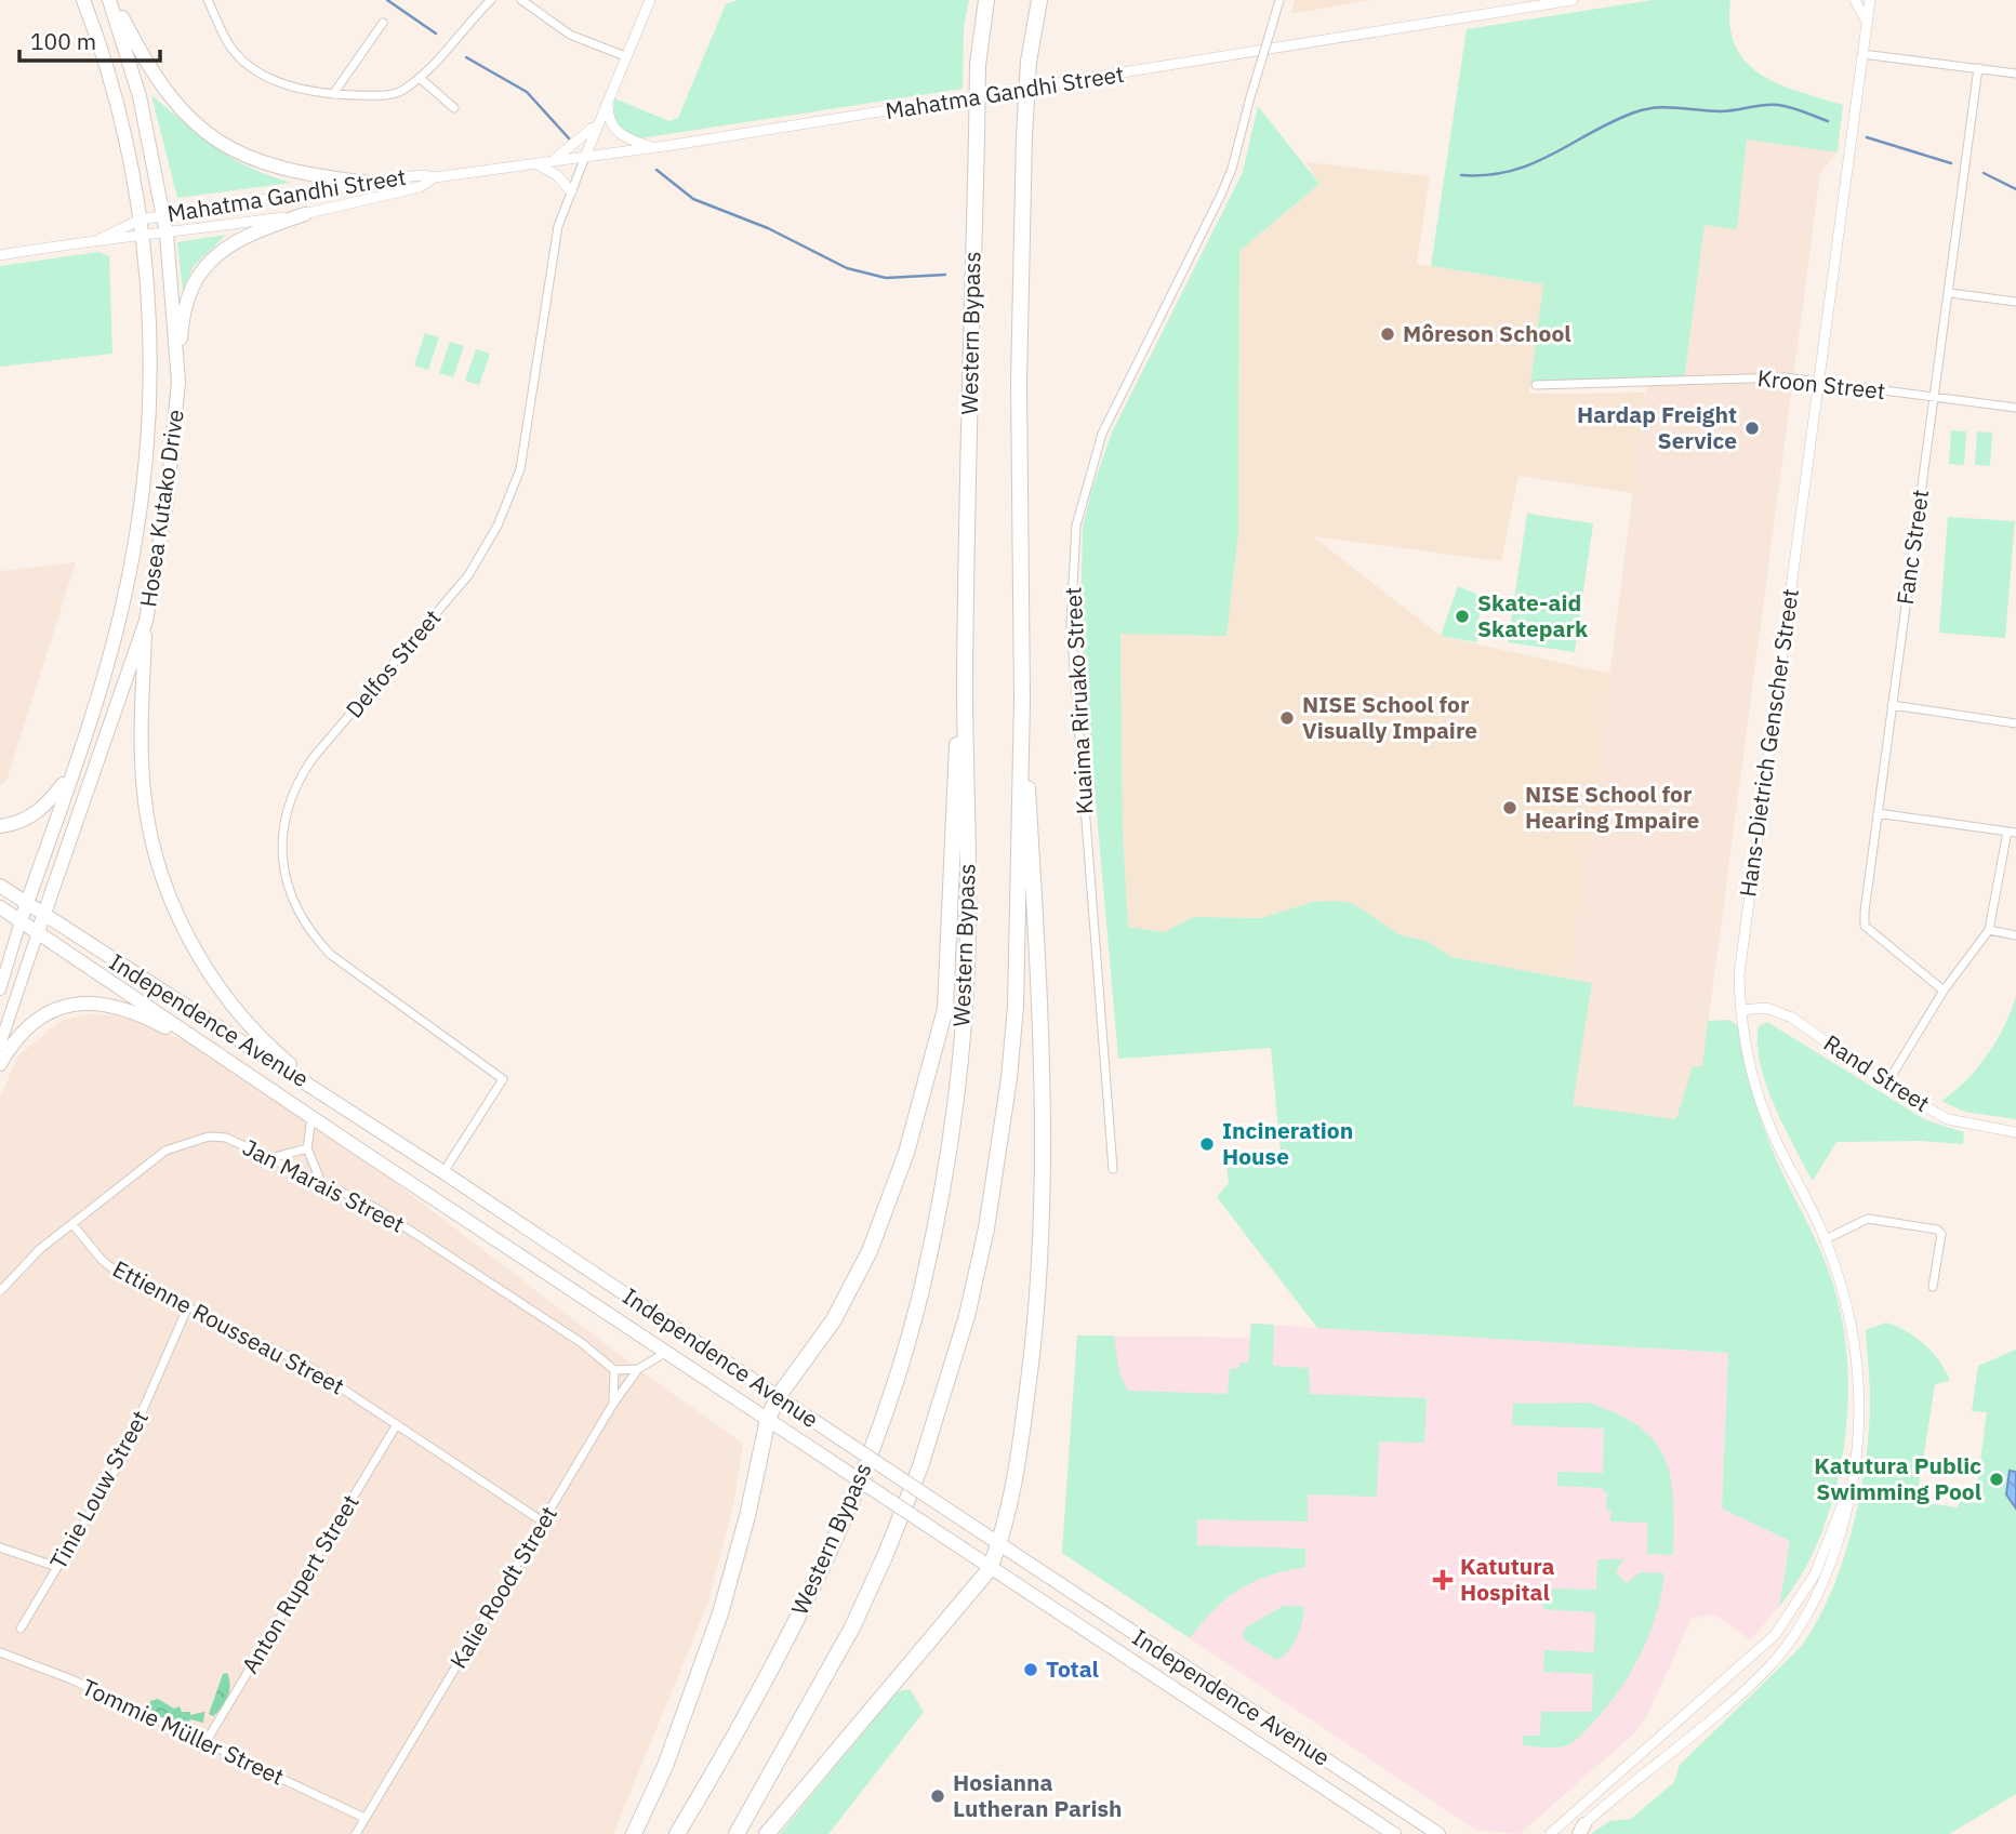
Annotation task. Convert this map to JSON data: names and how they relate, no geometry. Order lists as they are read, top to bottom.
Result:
{
  "streets": {
    "highway": ["Western Bypass"],
    "main road": ["Hosea Kutako Drive", "Independence Avenue"],
    "street": [
      "Mahatma Gandhi Street",
      "Kroon Street",
      "Fanc Street",
      "Delfos Street",
      "Kuaima Riruako Street",
      "Hans-Dietrich Genscher Street",
      "Rand Street",
      "Jan Marais Street",
      "Ettienne Rousseau Street",
      "Tinie Louw Street",
      "Anton Rupert Street",
      "Kalie Roodt Street",
      "Tommie Müller Street"
    ]
  },
  "crossings": [
    ["Mahatma Gandhi Street", "Hosea Kutako Drive"],
    ["Mahatma Gandhi Street", "Delfos Street"],
    ["Kroon Street", "Fanc Street"],
    ["Kroon Street", "Hans-Dietrich Genscher Street"],
    ["Hosea Kutako Drive", "Independence Avenue"],
    ["Delfos Street", "Independence Avenue"],
    ["Hans-Dietrich Genscher Street", "Rand Street"],
    ["Independence Avenue", "Kalie Roodt Street"],
    ["Jan Marais Street", "Ettienne Rousseau Street"],
    ["Ettienne Rousseau Street", "Tinie Louw Street"],
    ["Ettienne Rousseau Street", "Anton Rupert Street"],
    ["Ettienne Rousseau Street", "Kalie Roodt Street"],
    ["Anton Rupert Street", "Tommie Müller Street"],
    ["Kalie Roodt Street", "Tommie Müller Street"]
  ],
  "places": {
    "other": [
      "Môreson School",
      "Hardap Freight Service",
      "Skate-aid Skatepark",
      "NISE School for Visually Impaire",
      "NISE School for Hearing Impaire",
      "Incineration House",
      "Katutura Public Swimming Pool",
      "Total",
      "Hosianna Lutheran Parish"
    ],
    "health": ["Katutura Hospital"]
  },
  "scale_bar": "100 m"
}
